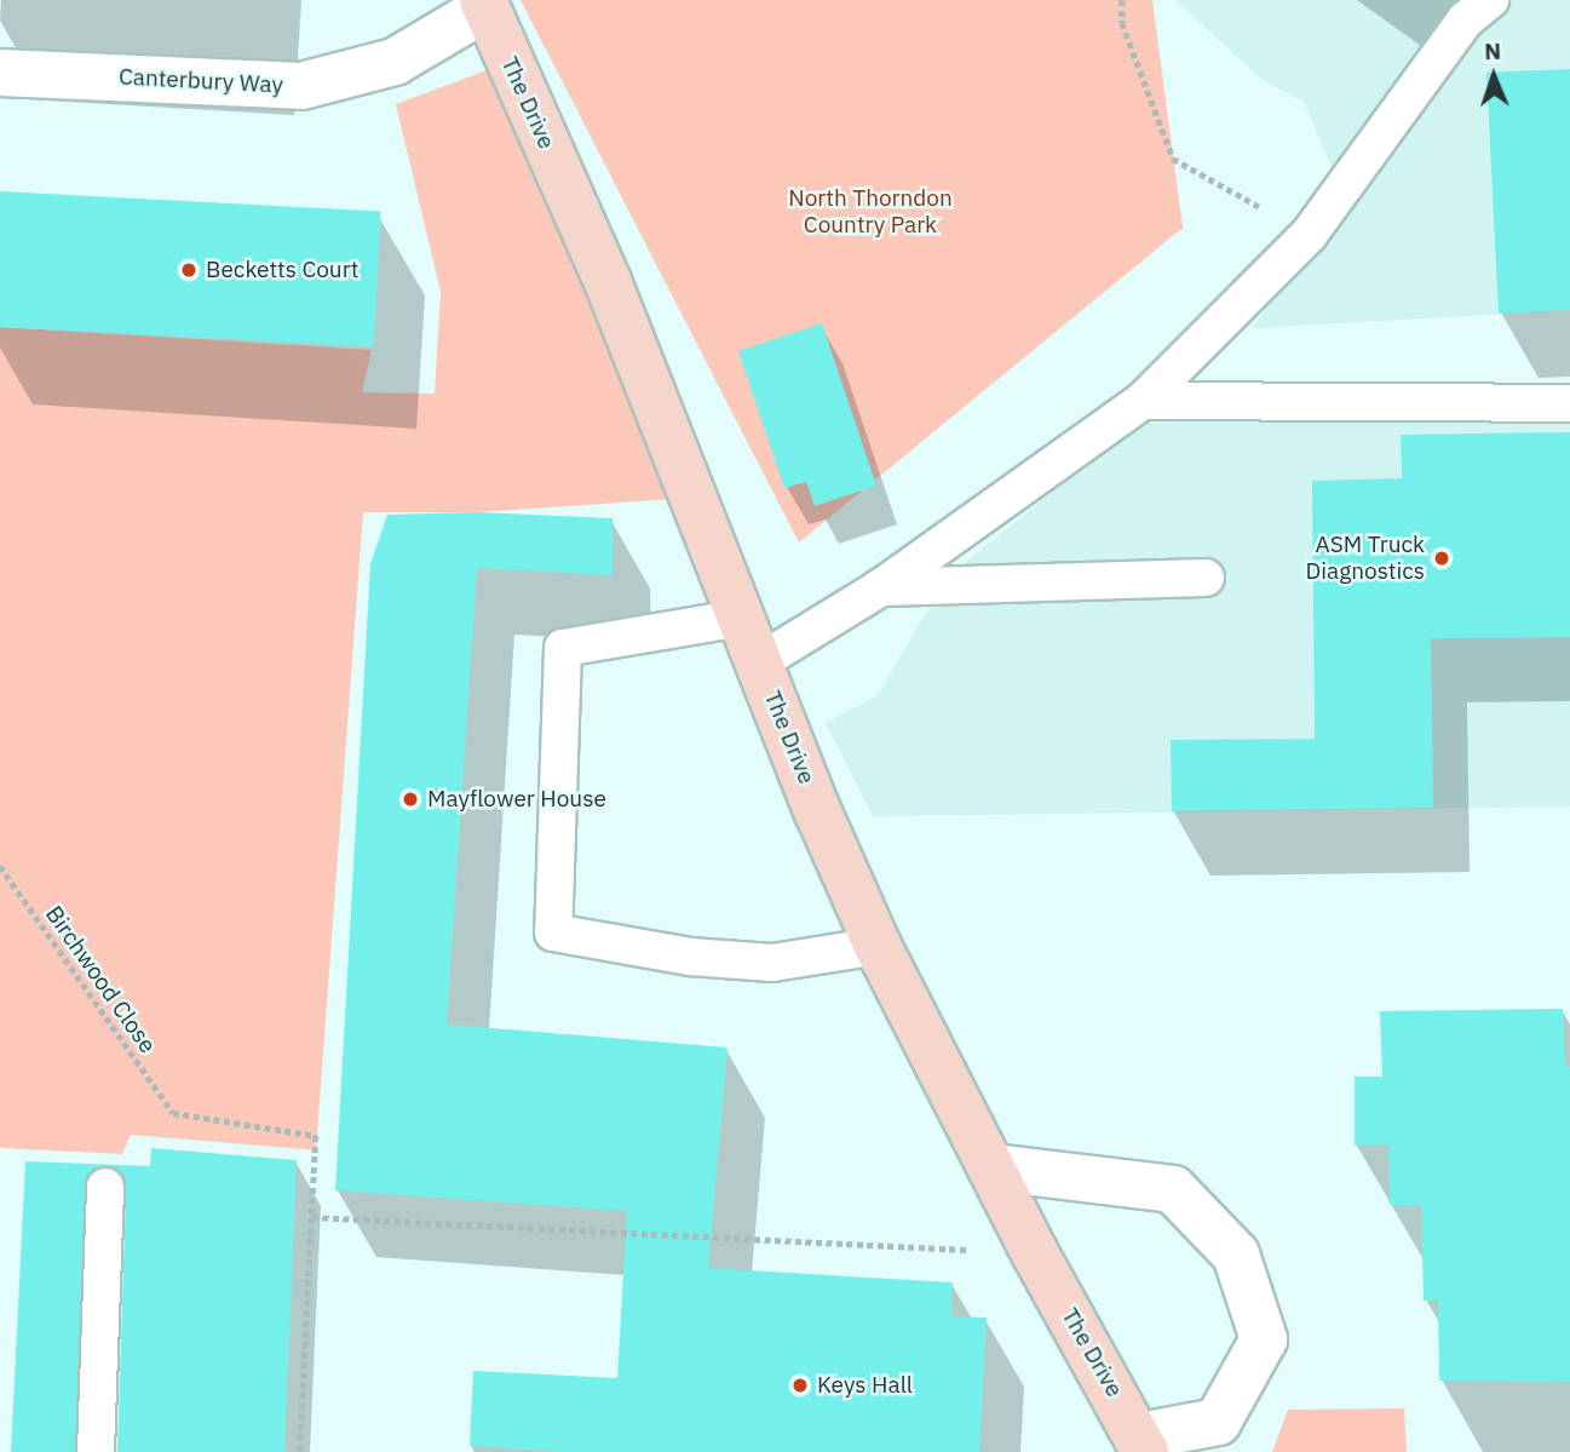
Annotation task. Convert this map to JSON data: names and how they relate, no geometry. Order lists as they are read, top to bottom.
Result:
{
  "streets": {
    "street": ["Canterbury Way", "The Drive"],
    "path": ["Birchwood Close"]
  },
  "crossings": [
    ["Canterbury Way", "The Drive"]
  ],
  "parks": ["North Thorndon Country Park"],
  "places": [
    "Becketts Court",
    "ASM Truck Diagnostics",
    "Mayflower House",
    "Keys Hall"
  ],
  "north": "top"
}
